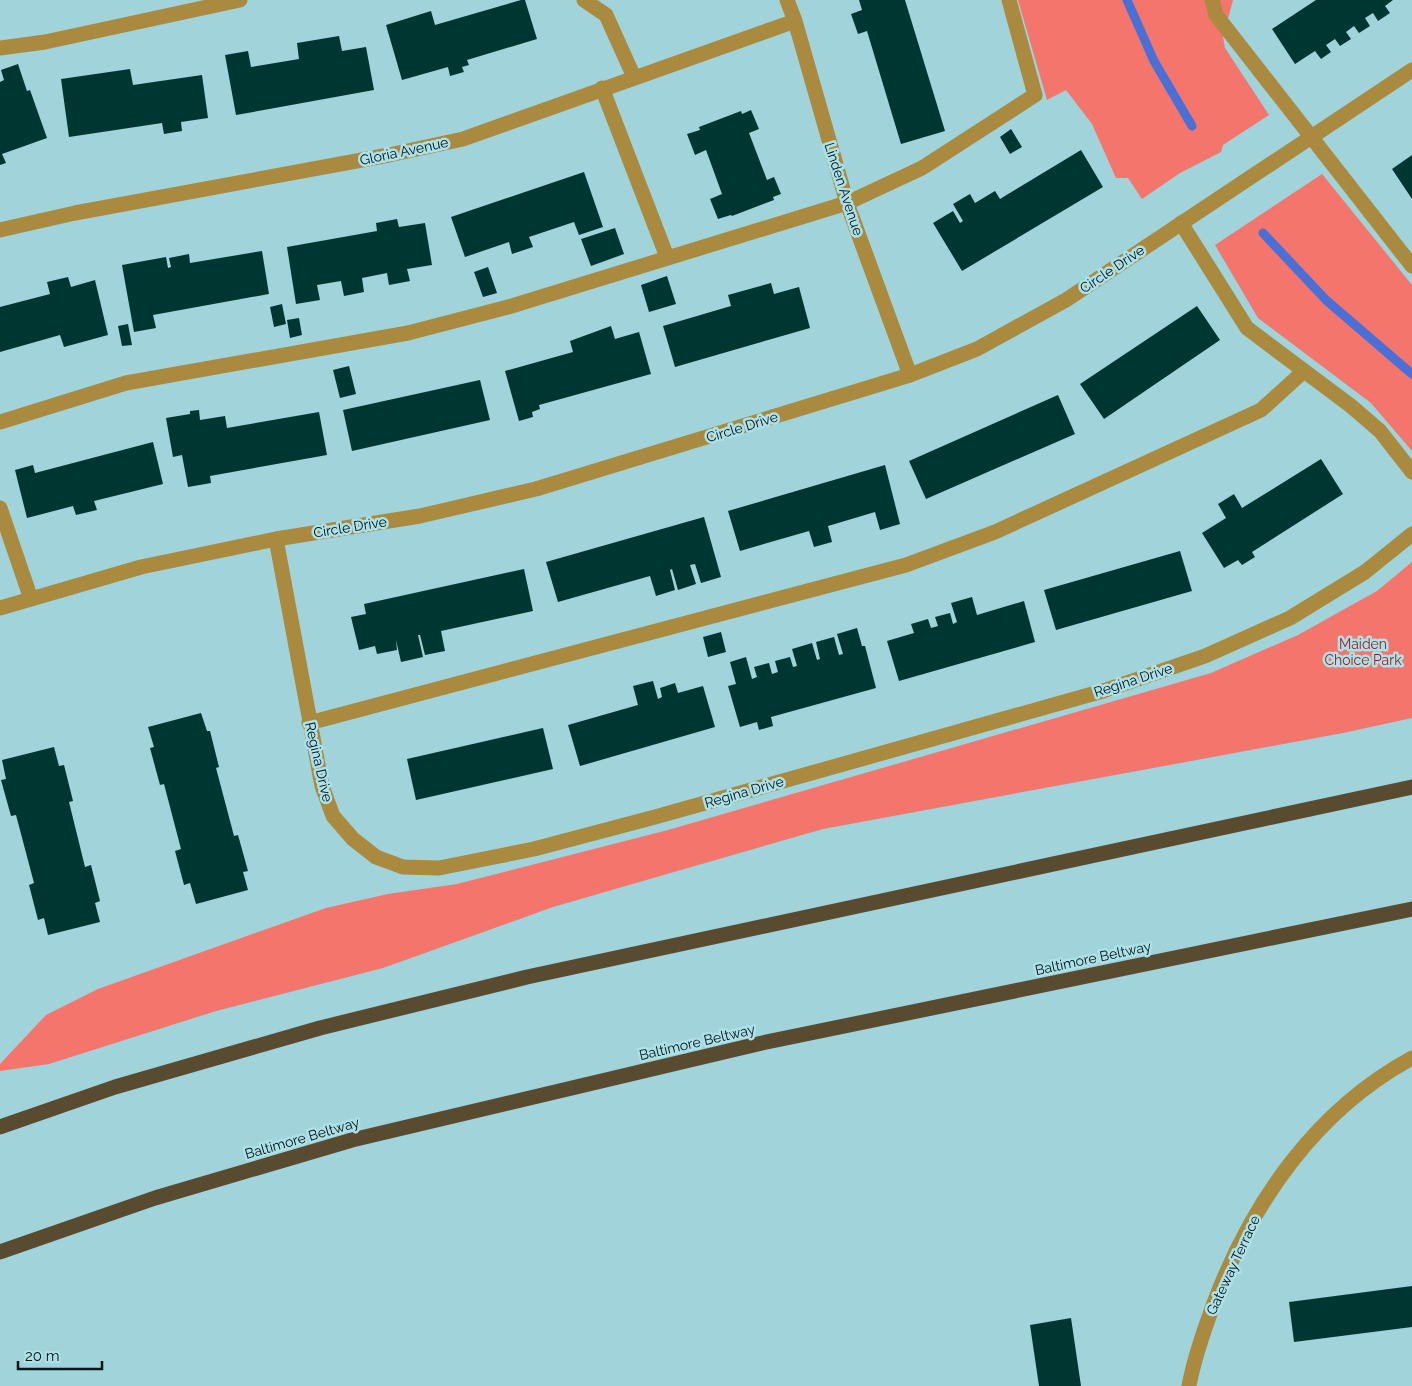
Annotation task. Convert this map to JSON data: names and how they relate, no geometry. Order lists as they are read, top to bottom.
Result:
{
  "streets": {
    "highway": ["Baltimore Beltway"],
    "street": [
      "Gloria Avenue",
      "Linden Avenue",
      "Circle Drive",
      "Regina Drive",
      "Gateway Terrace"
    ]
  },
  "crossings": [
    ["Gloria Avenue", "Linden Avenue"],
    ["Linden Avenue", "Circle Drive"],
    ["Circle Drive", "Regina Drive"]
  ],
  "parks": ["Maiden Choice Park"],
  "scale_bar": "20 m"
}
